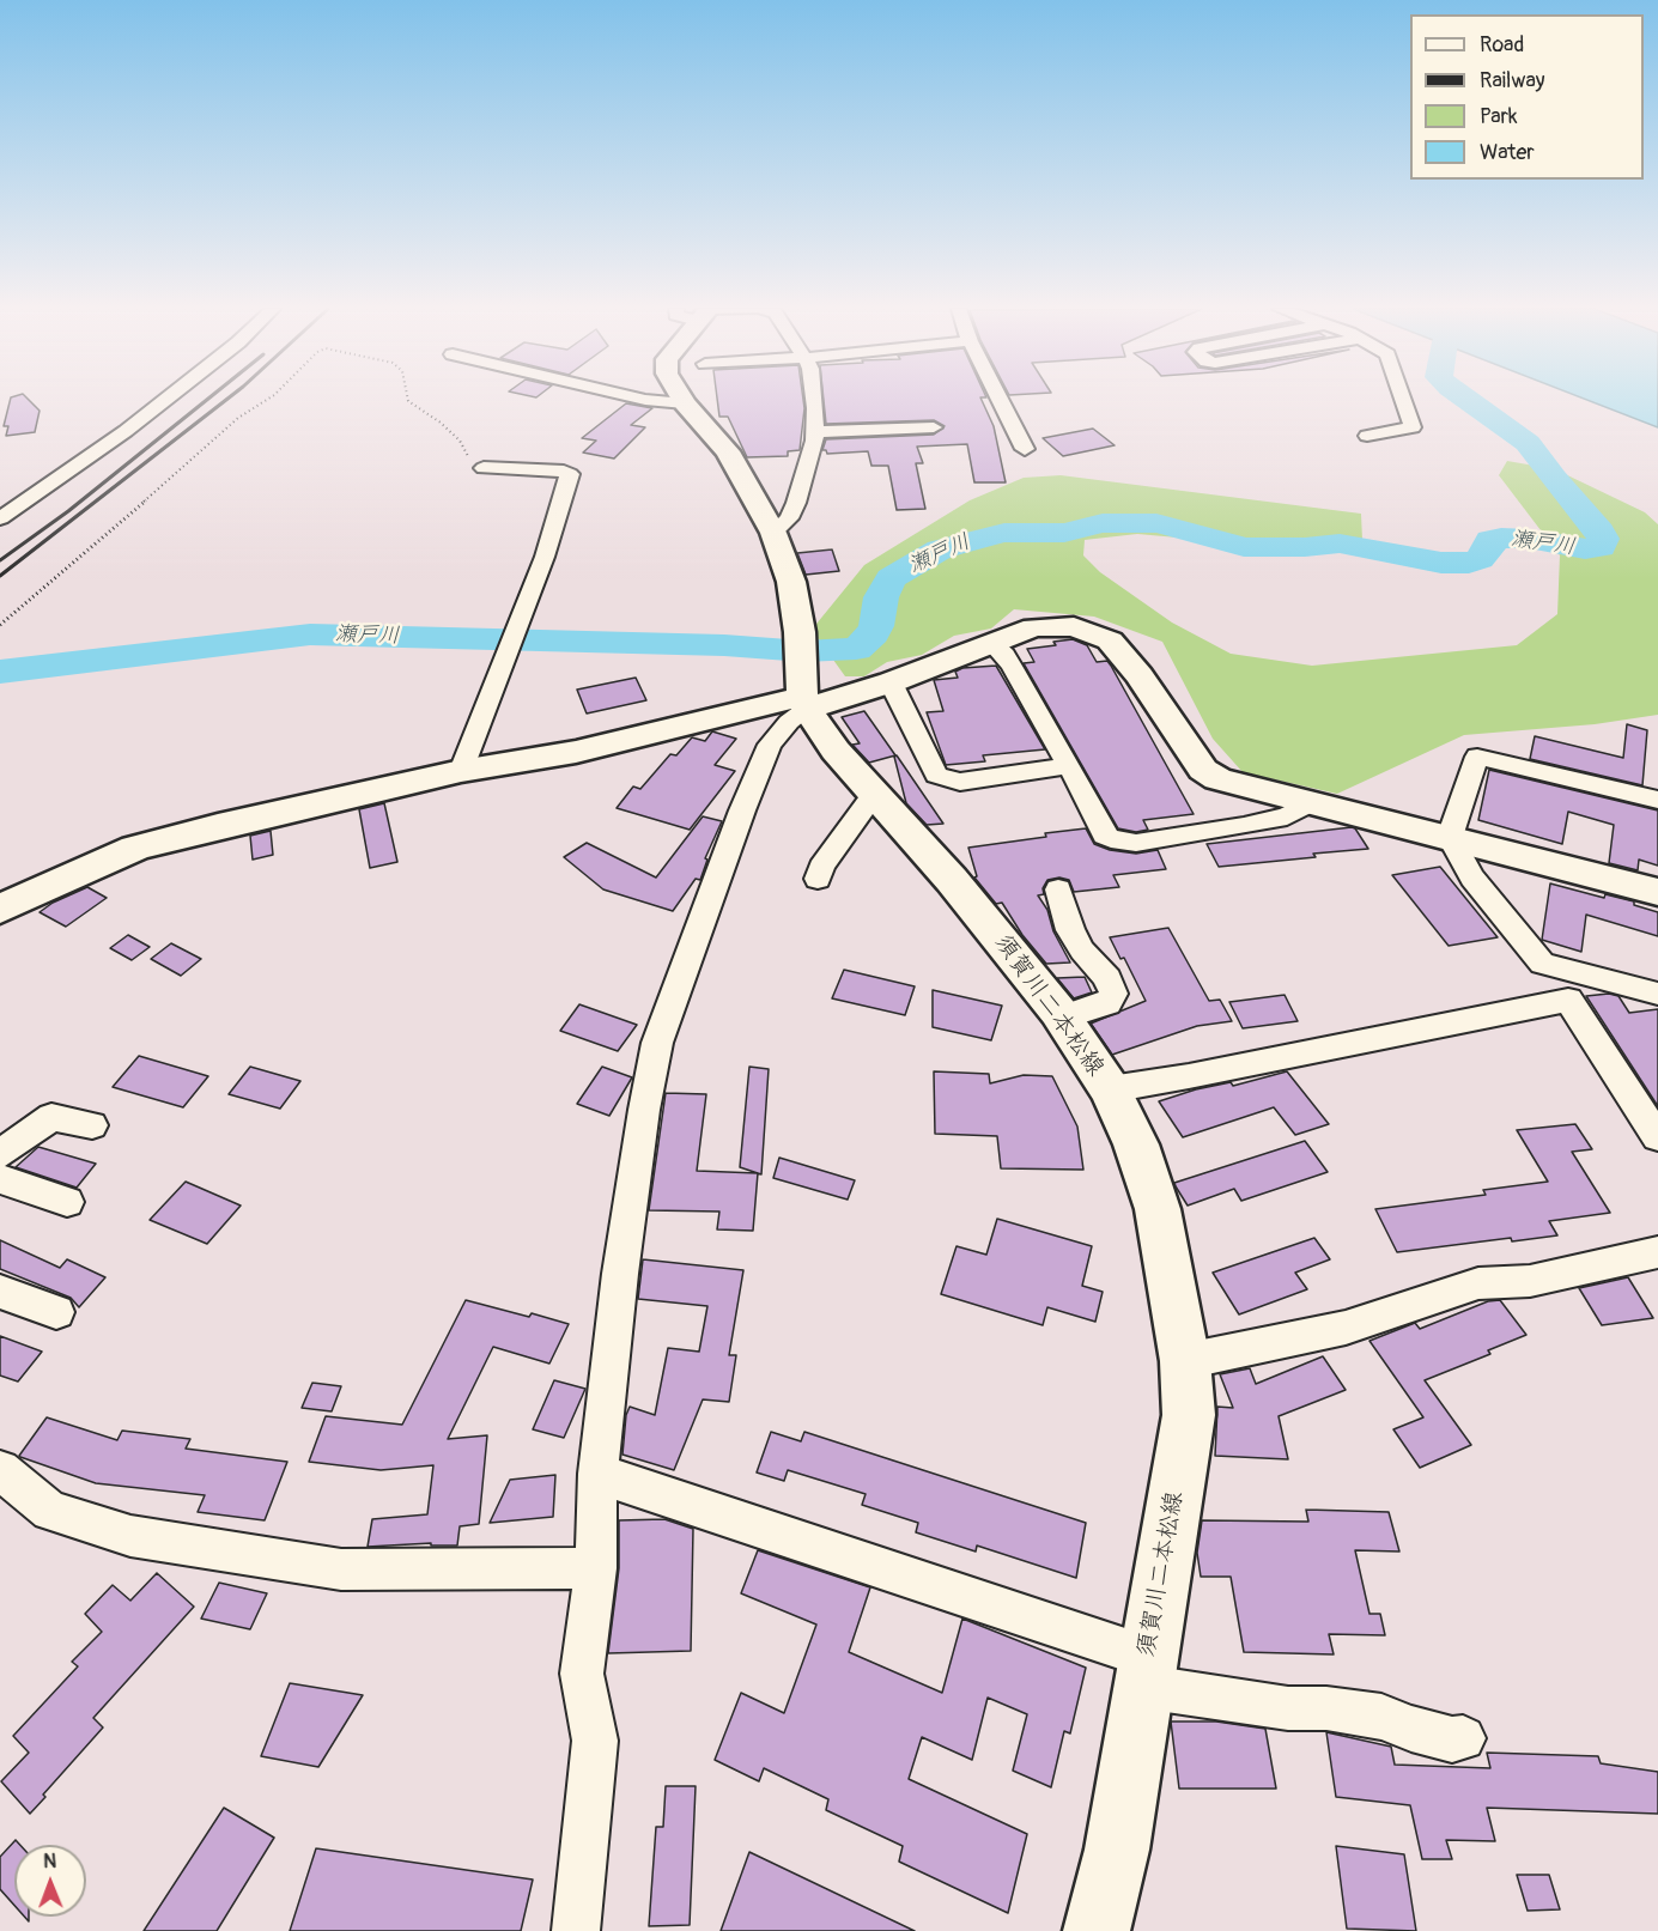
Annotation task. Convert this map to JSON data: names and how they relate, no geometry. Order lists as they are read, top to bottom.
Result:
{
  "streets": {
    "main road": ["須賀川二本松線"]
  },
  "water": ["瀬戸川"],
  "legend": [
    "Road",
    "Railway",
    "Park",
    "Water"
  ],
  "north": "top"
}
